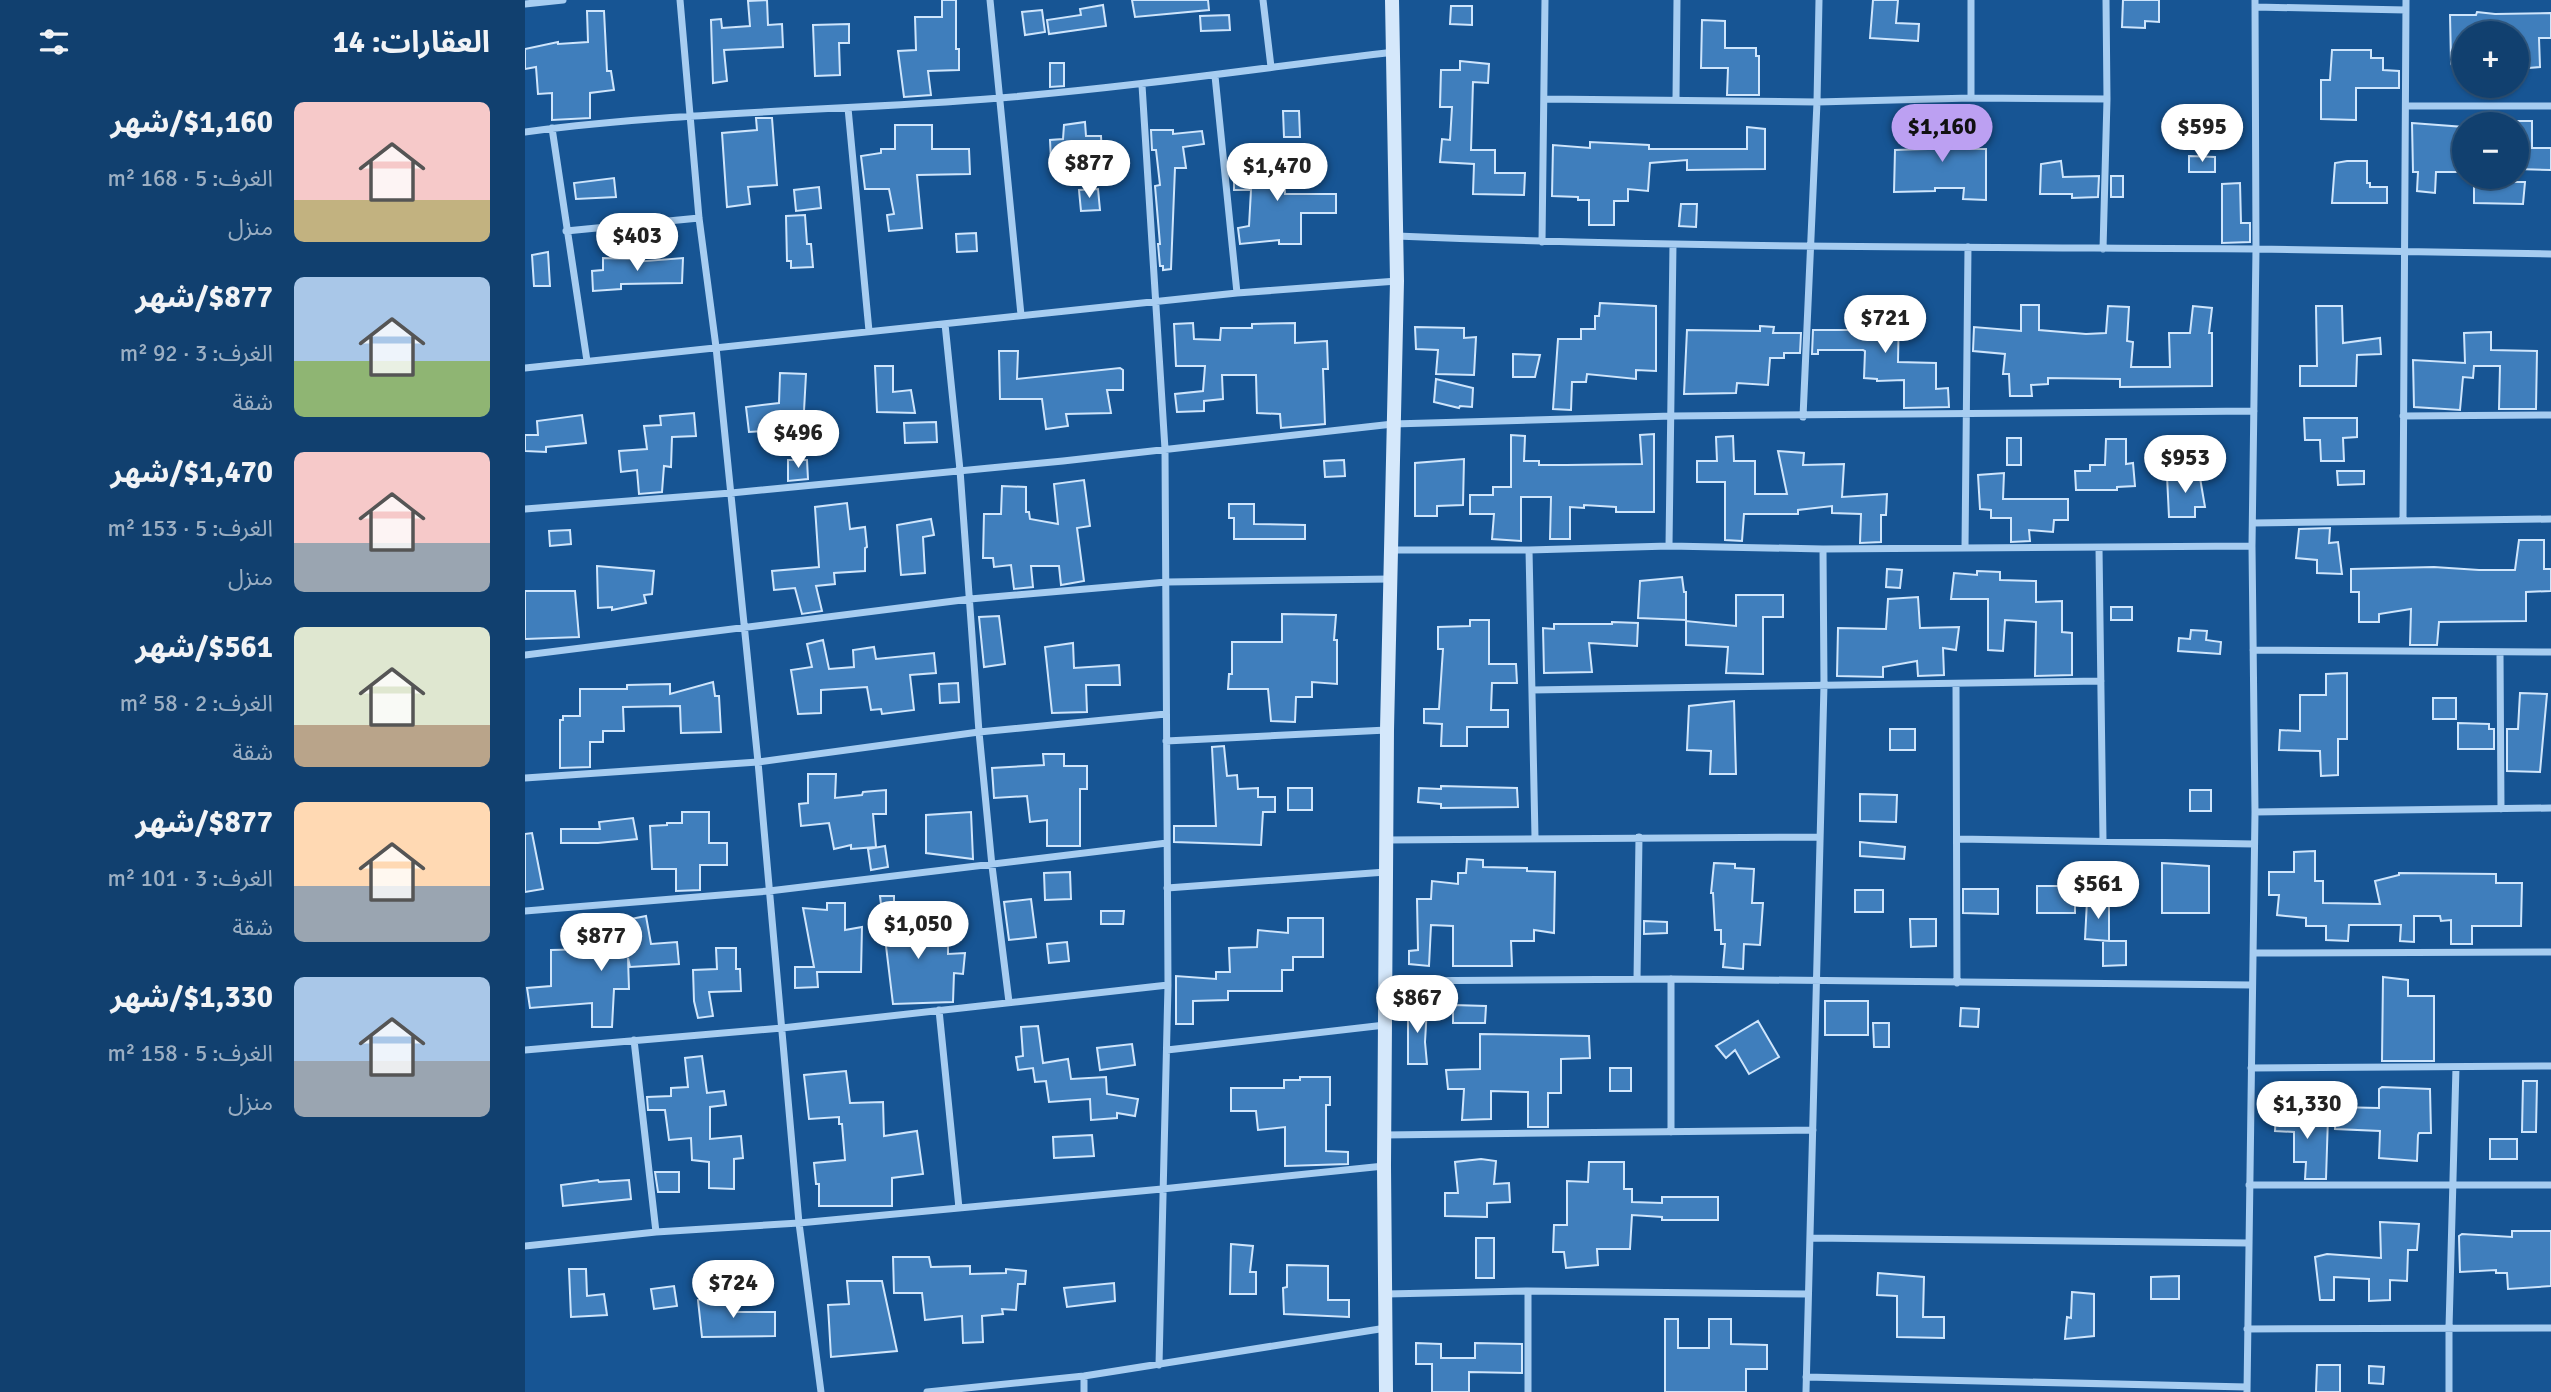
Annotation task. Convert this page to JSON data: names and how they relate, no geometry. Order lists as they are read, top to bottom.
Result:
{
  "page": {
    "heading": "العقارات: 14",
    "map_buttons": ["+", "−"],
    "list": [
      {
        "name": "$1,160/شهر",
        "note": "الغرف: 5 · 168 m² · منزل"
      },
      {
        "name": "$877/شهر",
        "note": "الغرف: 3 · 92 m² · شقة"
      },
      {
        "name": "$1,470/شهر",
        "note": "الغرف: 5 · 153 m² · منزل"
      },
      {
        "name": "$561/شهر",
        "note": "الغرف: 2 · 58 m² · شقة"
      },
      {
        "name": "$877/شهر",
        "note": "الغرف: 3 · 101 m² · شقة"
      },
      {
        "name": "$1,330/شهر",
        "note": "الغرف: 5 · 158 m² · منزل"
      }
    ],
    "price": [
      "$1,160",
      "$595",
      "$877",
      "$1,470",
      "$403",
      "$721",
      "$496",
      "$953",
      "$561",
      "$1,050",
      "$877",
      "$867",
      "$1,330",
      "$724"
    ]
  }
}
